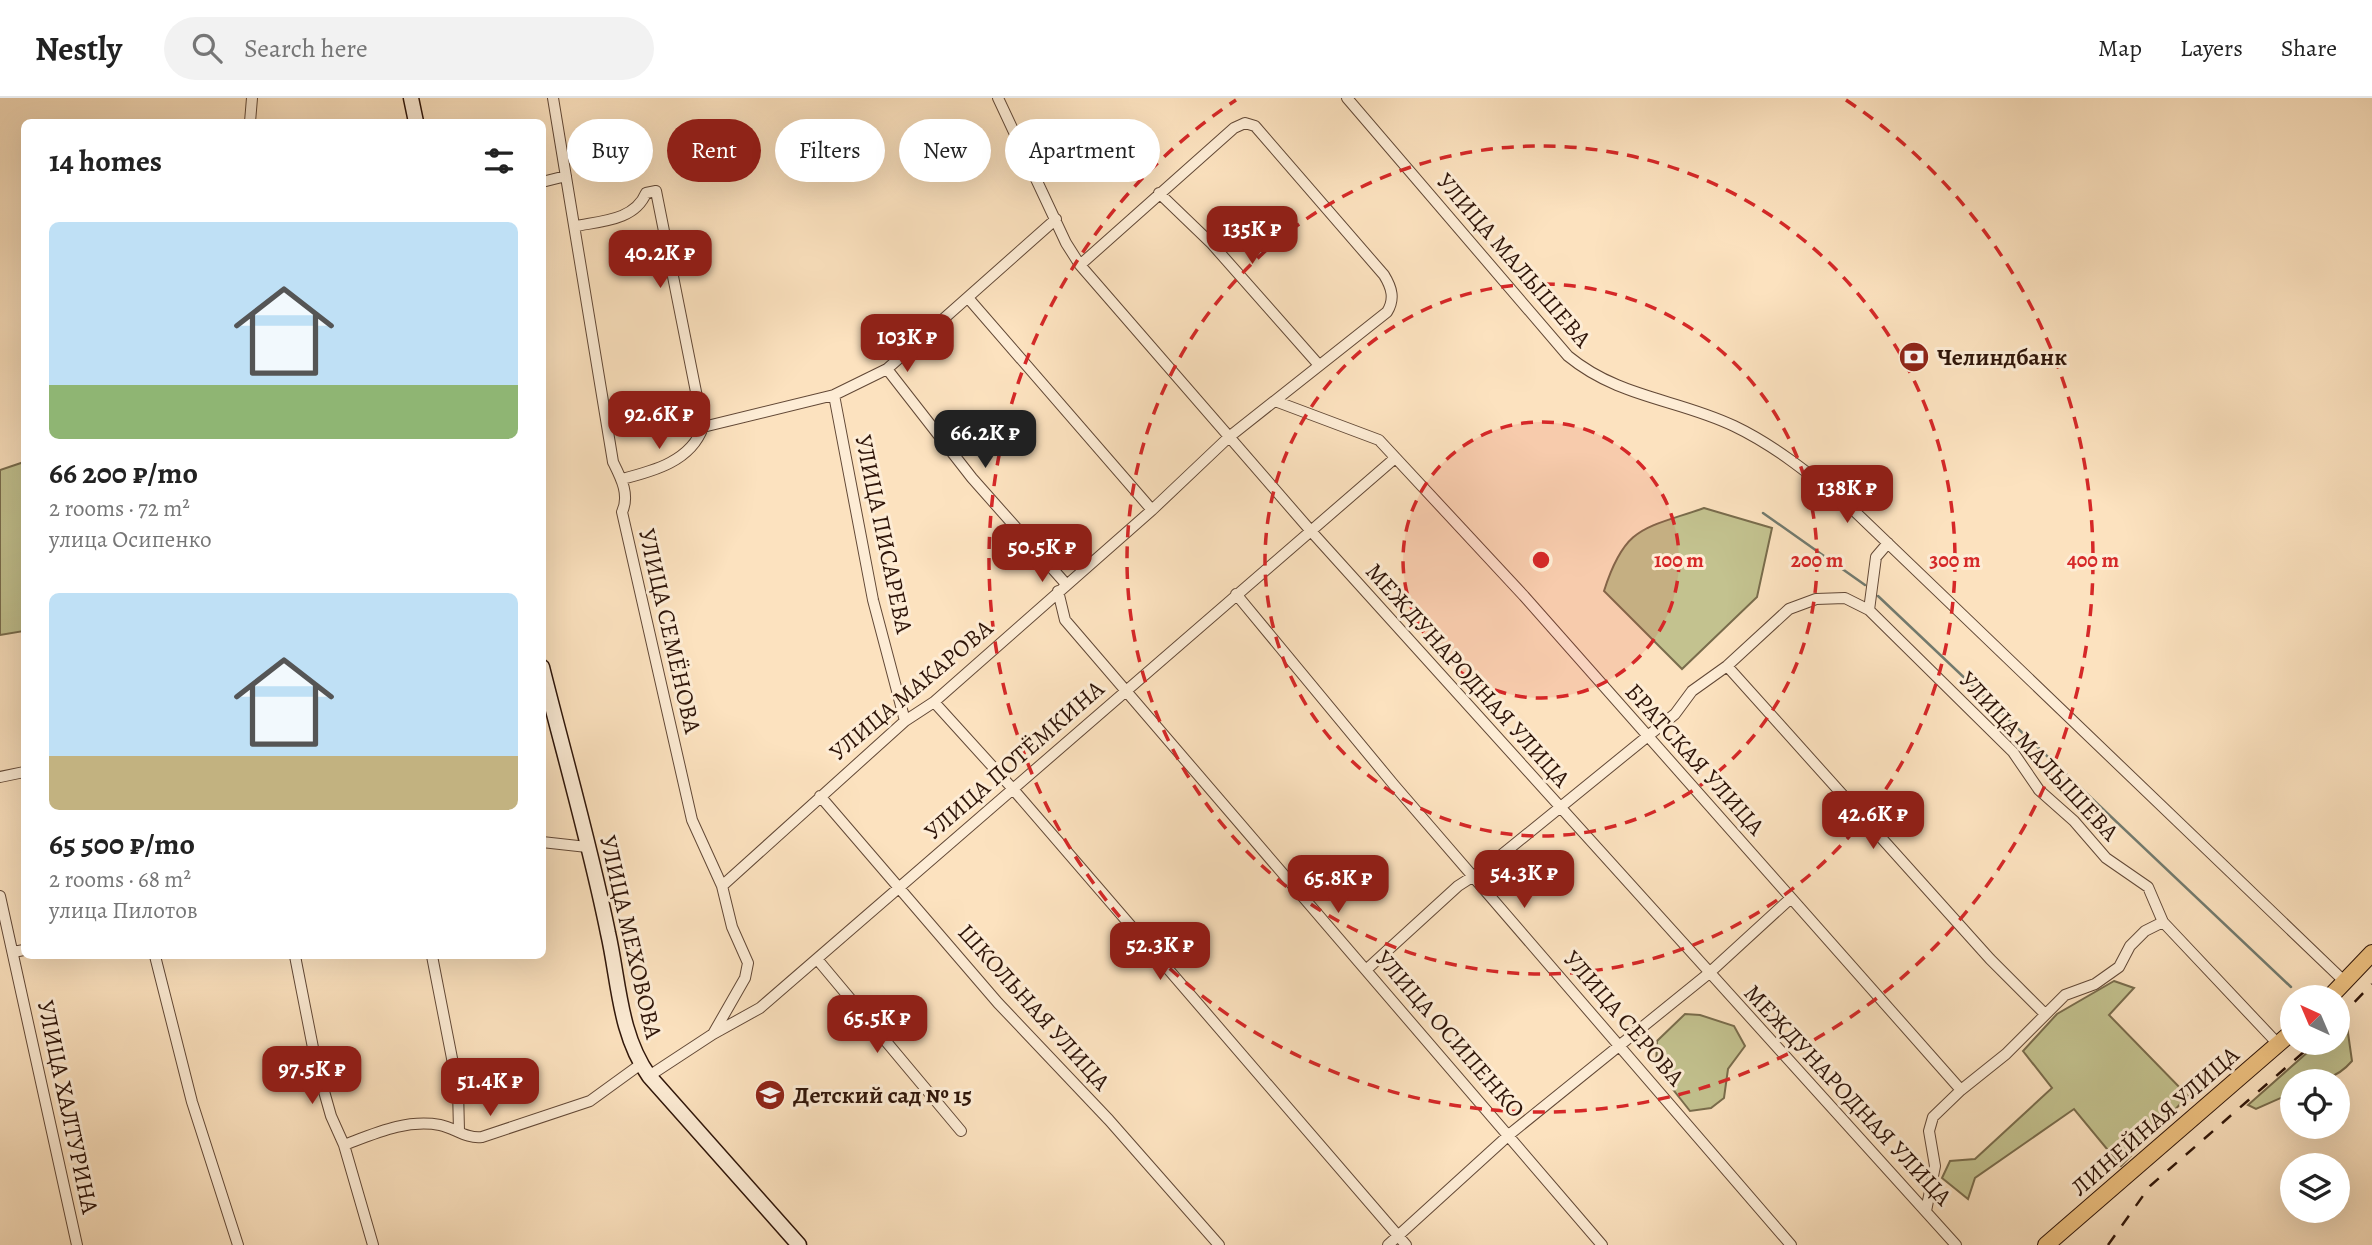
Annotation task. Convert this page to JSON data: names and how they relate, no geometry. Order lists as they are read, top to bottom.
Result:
{
  "streets": {
    "main road": ["ЛИНЕЙНАЯ УЛИЦА"],
    "street": [
      "УЛИЦА МАЛЫШЕВА",
      "УЛИЦА ПИСАРЕВА",
      "УЛИЦА СЕМЁНОВА",
      "МЕЖДУНАРОДНАЯ УЛИЦА",
      "УЛИЦА МАКАРОВА",
      "БРАТСКАЯ УЛИЦА",
      "УЛИЦА ПОТЁМКИНА",
      "УЛИЦА МЕХОВОВА",
      "ШКОЛЬНАЯ УЛИЦА",
      "УЛИЦА СЕРОВА",
      "УЛИЦА ОСИПЕНКО",
      "УЛИЦА ХАЛТУРИНА"
    ]
  },
  "crossings": [
    ["УЛИЦА МАЛЫШЕВА", "ЛИНЕЙНАЯ УЛИЦА"],
    ["УЛИЦА ПИСАРЕВА", "УЛИЦА МАКАРОВА"],
    ["УЛИЦА СЕМЁНОВА", "УЛИЦА МАКАРОВА"],
    ["УЛИЦА СЕМЁНОВА", "УЛИЦА ПОТЁМКИНА"],
    ["МЕЖДУНАРОДНАЯ УЛИЦА", "УЛИЦА МАКАРОВА"],
    ["МЕЖДУНАРОДНАЯ УЛИЦА", "УЛИЦА ПОТЁМКИНА"],
    ["УЛИЦА МАКАРОВА", "БРАТСКАЯ УЛИЦА"],
    ["УЛИЦА МАКАРОВА", "ШКОЛЬНАЯ УЛИЦА"],
    ["УЛИЦА МАКАРОВА", "УЛИЦА ОСИПЕНКО"],
    ["БРАТСКАЯ УЛИЦА", "УЛИЦА ПОТЁМКИНА"],
    ["УЛИЦА ПОТЁМКИНА", "УЛИЦА МЕХОВОВА"],
    ["УЛИЦА ПОТЁМКИНА", "ШКОЛЬНАЯ УЛИЦА"],
    ["УЛИЦА ПОТЁМКИНА", "УЛИЦА СЕРОВА"],
    ["УЛИЦА ПОТЁМКИНА", "УЛИЦА ОСИПЕНКО"]
  ],
  "places": {
    "bank": ["Челиндбанк"],
    "school or university": ["Детский сад № 15"]
  },
  "north": "top left",
  "page": {
    "header": "Nestly",
    "search": "Search here",
    "nav": ["Map", "Layers", "Share"],
    "chip": [
      "Buy",
      "Rent",
      "Filters",
      "New",
      "Apartment"
    ],
    "heading": "14 homes",
    "list": [
      {
        "name": "66 200 ₽/mo",
        "note": "2 rooms · 72 m² · улица Осипенко"
      },
      {
        "name": "65 500 ₽/mo",
        "note": "2 rooms · 68 m² · улица Пилотов"
      }
    ],
    "price": [
      "135K ₽",
      "40.2K ₽",
      "103K ₽",
      "92.6K ₽",
      "66.2K ₽",
      "138K ₽",
      "50.5K ₽",
      "42.6K ₽",
      "54.3K ₽",
      "65.8K ₽",
      "52.3K ₽",
      "65.5K ₽",
      "97.5K ₽",
      "51.4K ₽"
    ]
  },
  "rings": [
    "100 m",
    "200 m",
    "300 m",
    "400 m"
  ]
}
